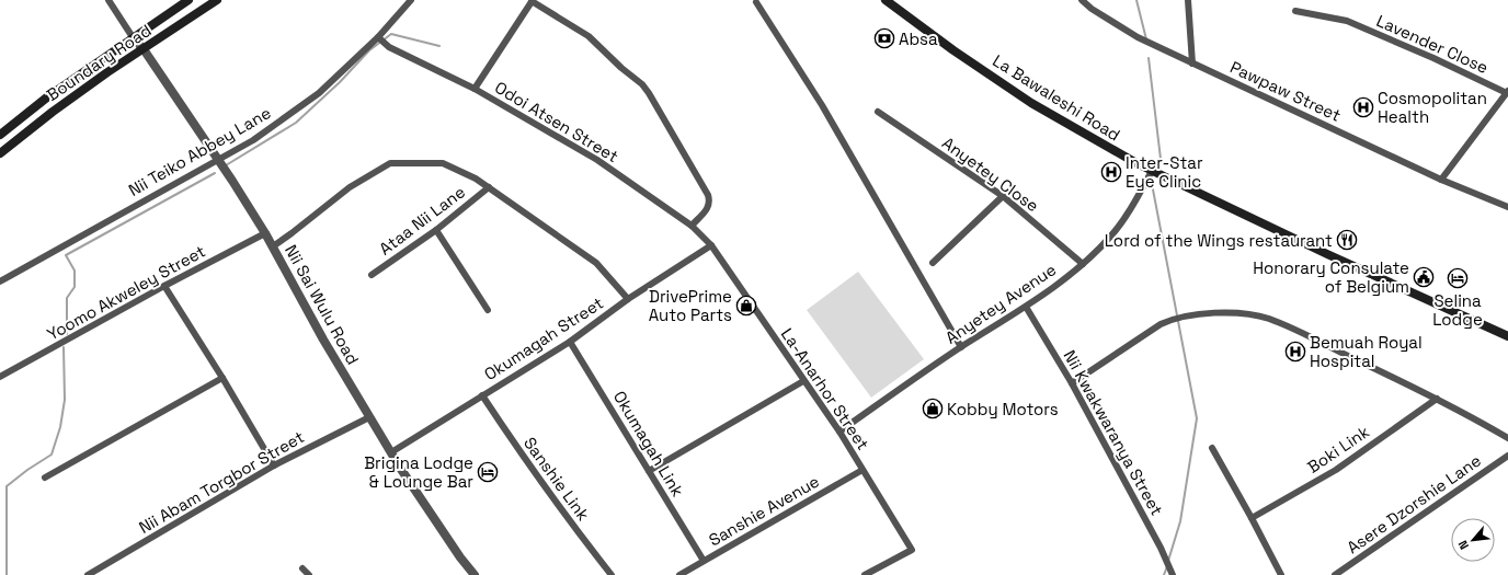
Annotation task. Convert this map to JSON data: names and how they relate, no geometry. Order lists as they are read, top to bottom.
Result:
{
  "streets": {
    "main road": ["Boundary Road", "La Bawaleshi Road"],
    "street": [
      "Lavender Close",
      "Pawpaw Street",
      "Odoi Atsen Street",
      "Nii Teiko Abbey Lane",
      "Anyetey Close",
      "Ataa Nii Lane",
      "Yoomo Akweley Street",
      "Anyetey Avenue",
      "Nii Sai Wulu Road",
      "Okumagah Street",
      "La-Anarhor Street",
      "Nii Kwakwaranya Street",
      "Okumagah Link",
      "Boki Link",
      "Sanshie Link",
      "Nii Abam Torgbor Street",
      "Asere Dzorshie Lane",
      "Sanshie Avenue"
    ]
  },
  "crossings": [
    ["Boundary Road", "Nii Sai Wulu Road"],
    ["La Bawaleshi Road", "Anyetey Avenue"],
    ["Odoi Atsen Street", "Nii Teiko Abbey Lane"],
    ["Odoi Atsen Street", "Okumagah Street"],
    ["Odoi Atsen Street", "La-Anarhor Street"],
    ["Nii Teiko Abbey Lane", "Nii Sai Wulu Road"],
    ["Anyetey Close", "Anyetey Avenue"],
    ["Yoomo Akweley Street", "Nii Sai Wulu Road"],
    ["Anyetey Avenue", "La-Anarhor Street"],
    ["Anyetey Avenue", "Nii Kwakwaranya Street"],
    ["Nii Sai Wulu Road", "Okumagah Street"],
    ["Nii Sai Wulu Road", "Nii Abam Torgbor Street"],
    ["Okumagah Street", "La-Anarhor Street"],
    ["Okumagah Street", "Okumagah Link"],
    ["Okumagah Street", "Sanshie Link"],
    ["La-Anarhor Street", "Sanshie Avenue"],
    ["Okumagah Link", "Sanshie Avenue"]
  ],
  "places": {
    "bank": ["Absa"],
    "hospital": ["Cosmopolitan Health", "Inter-Star Eye Clinic", "Bemuah Royal Hospital"],
    "restaurant": ["Lord of the Wings restaurant"],
    "public building": ["Honorary Consulate of Belgium"],
    "hotel": ["Selina Lodge", "Brigina Lodge & Lounge Bar"],
    "shop": ["DrivePrime Auto Parts", "Kobby Motors"]
  },
  "north": "bottom left"
}
